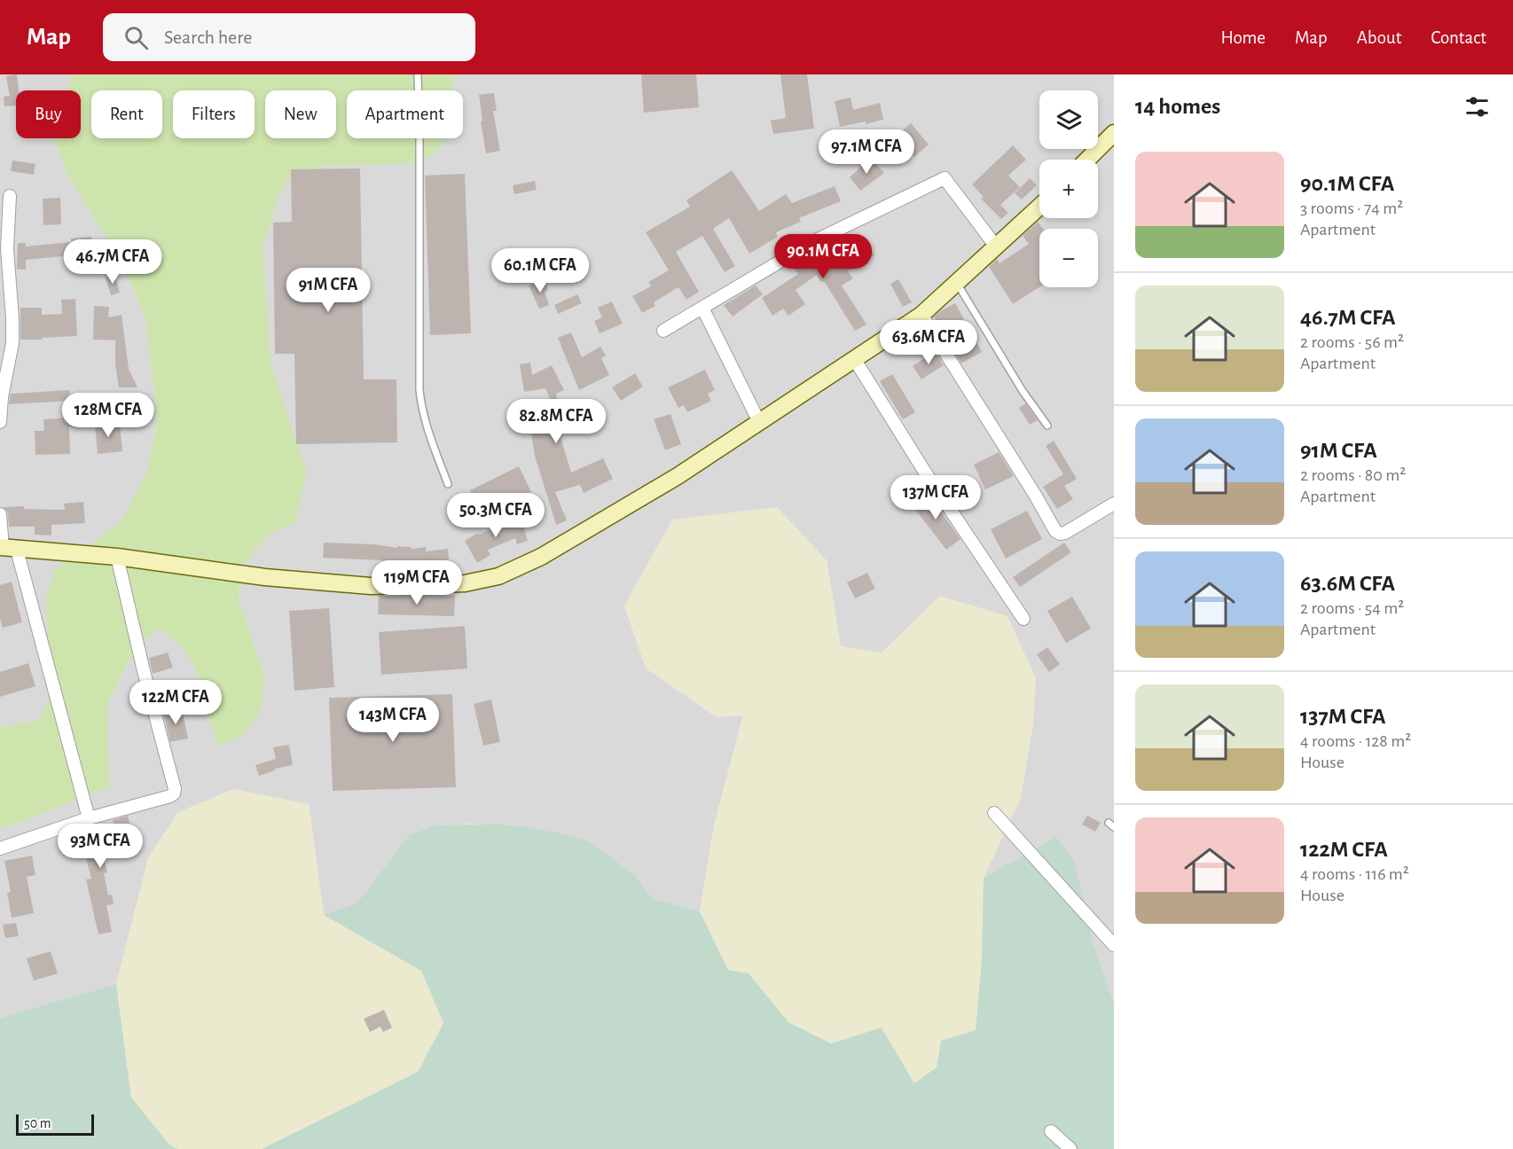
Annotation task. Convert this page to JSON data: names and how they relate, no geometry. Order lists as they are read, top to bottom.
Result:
{
  "scale_bar": "50 m",
  "page": {
    "header": "Map",
    "search": "Search here",
    "nav": [
      "Home",
      "Map",
      "About",
      "Contact"
    ],
    "heading": "14 homes",
    "map_buttons": ["+", "−"],
    "chip": [
      "Buy",
      "Rent",
      "Filters",
      "New",
      "Apartment"
    ],
    "price": [
      "97.1M CFA",
      "90.1M CFA",
      "46.7M CFA",
      "60.1M CFA",
      "91M CFA",
      "63.6M CFA",
      "128M CFA",
      "82.8M CFA",
      "137M CFA",
      "50.3M CFA",
      "119M CFA",
      "122M CFA",
      "143M CFA",
      "93M CFA"
    ],
    "list": [
      {
        "name": "90.1M CFA",
        "note": "3 rooms · 74 m² · Apartment"
      },
      {
        "name": "46.7M CFA",
        "note": "2 rooms · 56 m² · Apartment"
      },
      {
        "name": "91M CFA",
        "note": "2 rooms · 80 m² · Apartment"
      },
      {
        "name": "63.6M CFA",
        "note": "2 rooms · 54 m² · Apartment"
      },
      {
        "name": "137M CFA",
        "note": "4 rooms · 128 m² · House"
      },
      {
        "name": "122M CFA",
        "note": "4 rooms · 116 m² · House"
      }
    ],
    "scale": "50 m"
  }
}
